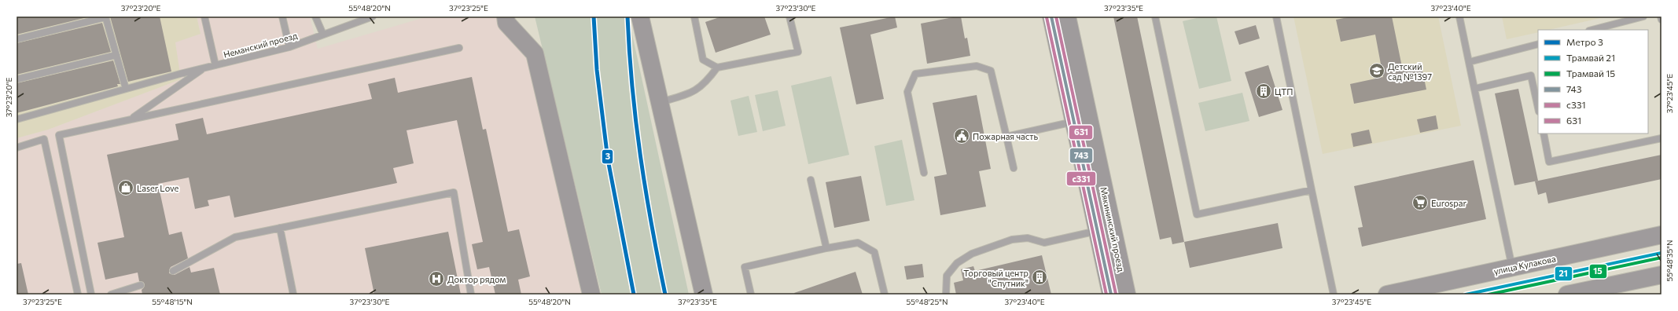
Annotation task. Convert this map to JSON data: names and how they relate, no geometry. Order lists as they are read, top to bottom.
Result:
{
  "streets": {
    "main road": ["Мякининский проезд", "улица Кулакова"],
    "lane": ["Неманский проезд"]
  },
  "places": {
    "school or university": ["Детский сад №1397"],
    "building": ["ЦТП", "Торговый центр \"Спутник\""],
    "public building": ["Пожарная часть"],
    "shop": ["Laser Love"],
    "supermarket": ["Eurospar"],
    "hospital": ["Доктор рядом"]
  },
  "lines": [
    "metro line 3",
    "transit line 743",
    "transit line 631",
    "transit line с331",
    "tram line 21",
    "tram line 15"
  ],
  "legend": [
    "Метро 3",
    "Трамвай 21",
    "Трамвай 15",
    "743",
    "с331",
    "631"
  ],
  "coordinates": [
    "37°23'20\"E",
    "55°48'20\"N",
    "37°23'25\"E",
    "37°23'30\"E",
    "37°23'35\"E",
    "37°23'40\"E",
    "37°23'45\"E",
    "55°48'35\"N",
    "55°48'15\"N",
    "55°48'25\"N"
  ]
}
